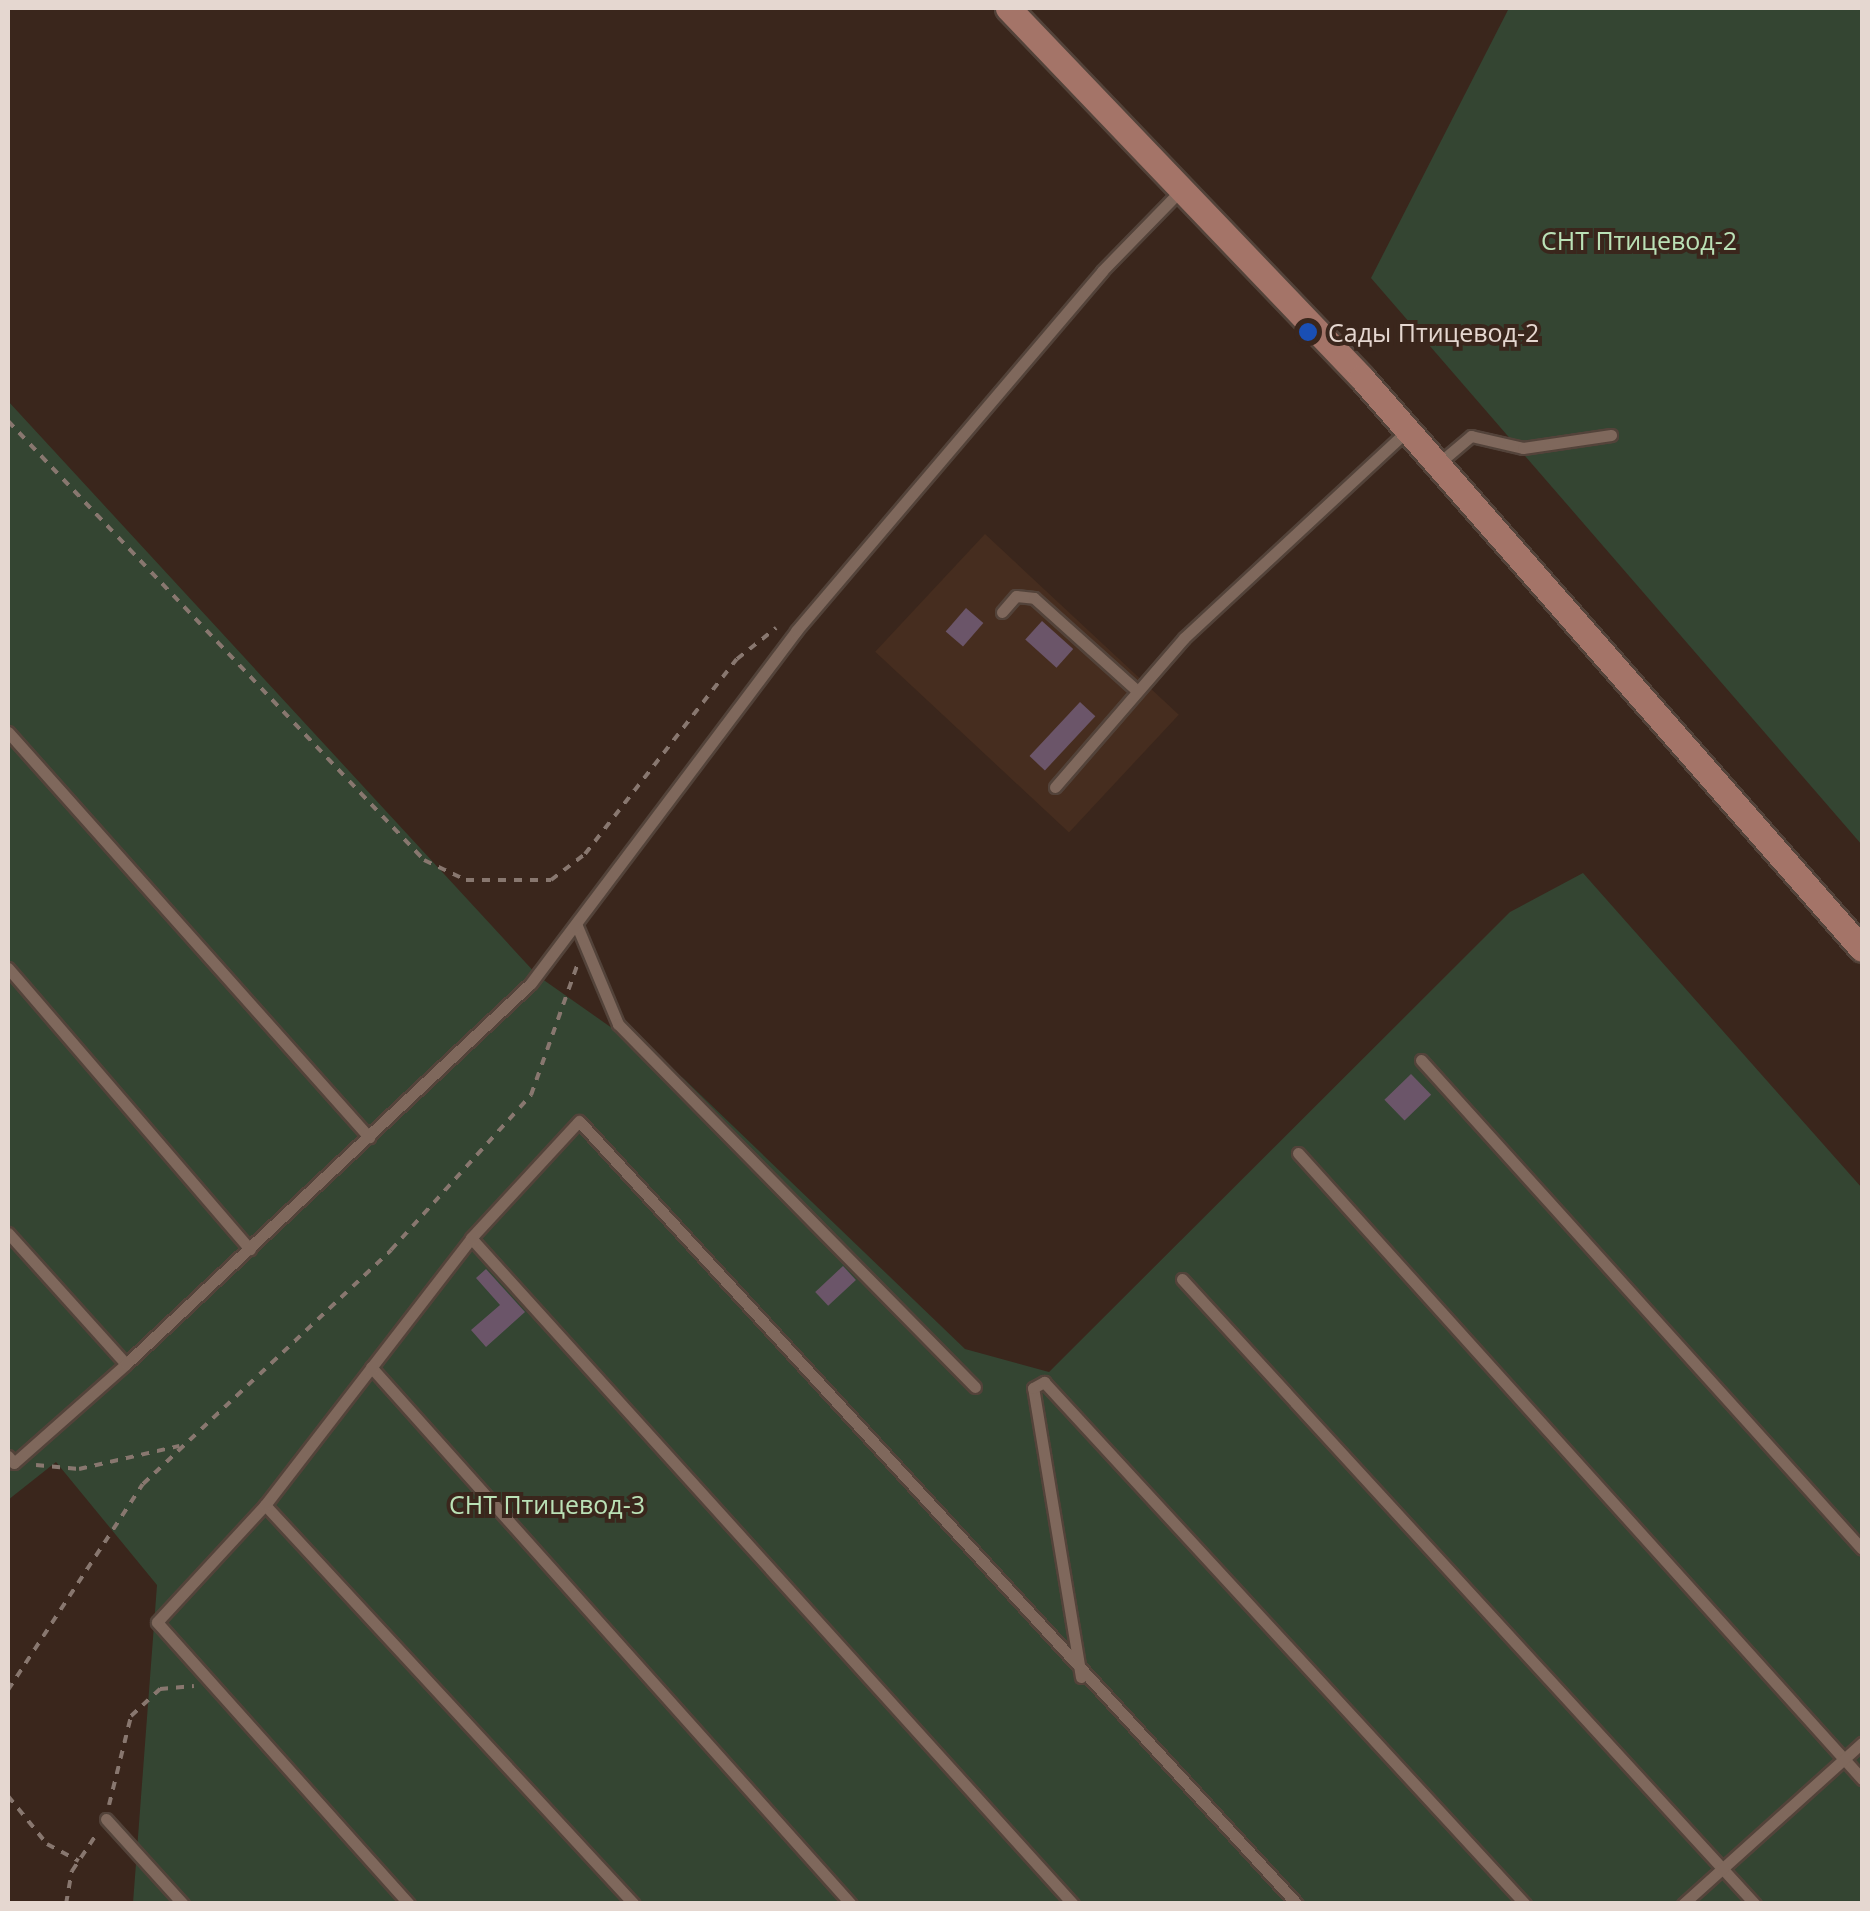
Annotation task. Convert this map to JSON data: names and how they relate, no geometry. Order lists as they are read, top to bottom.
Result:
{
  "parks": ["СНТ Птицевод-2", "СНТ Птицевод-3"],
  "places": ["Сады Птицевод-2"]
}
